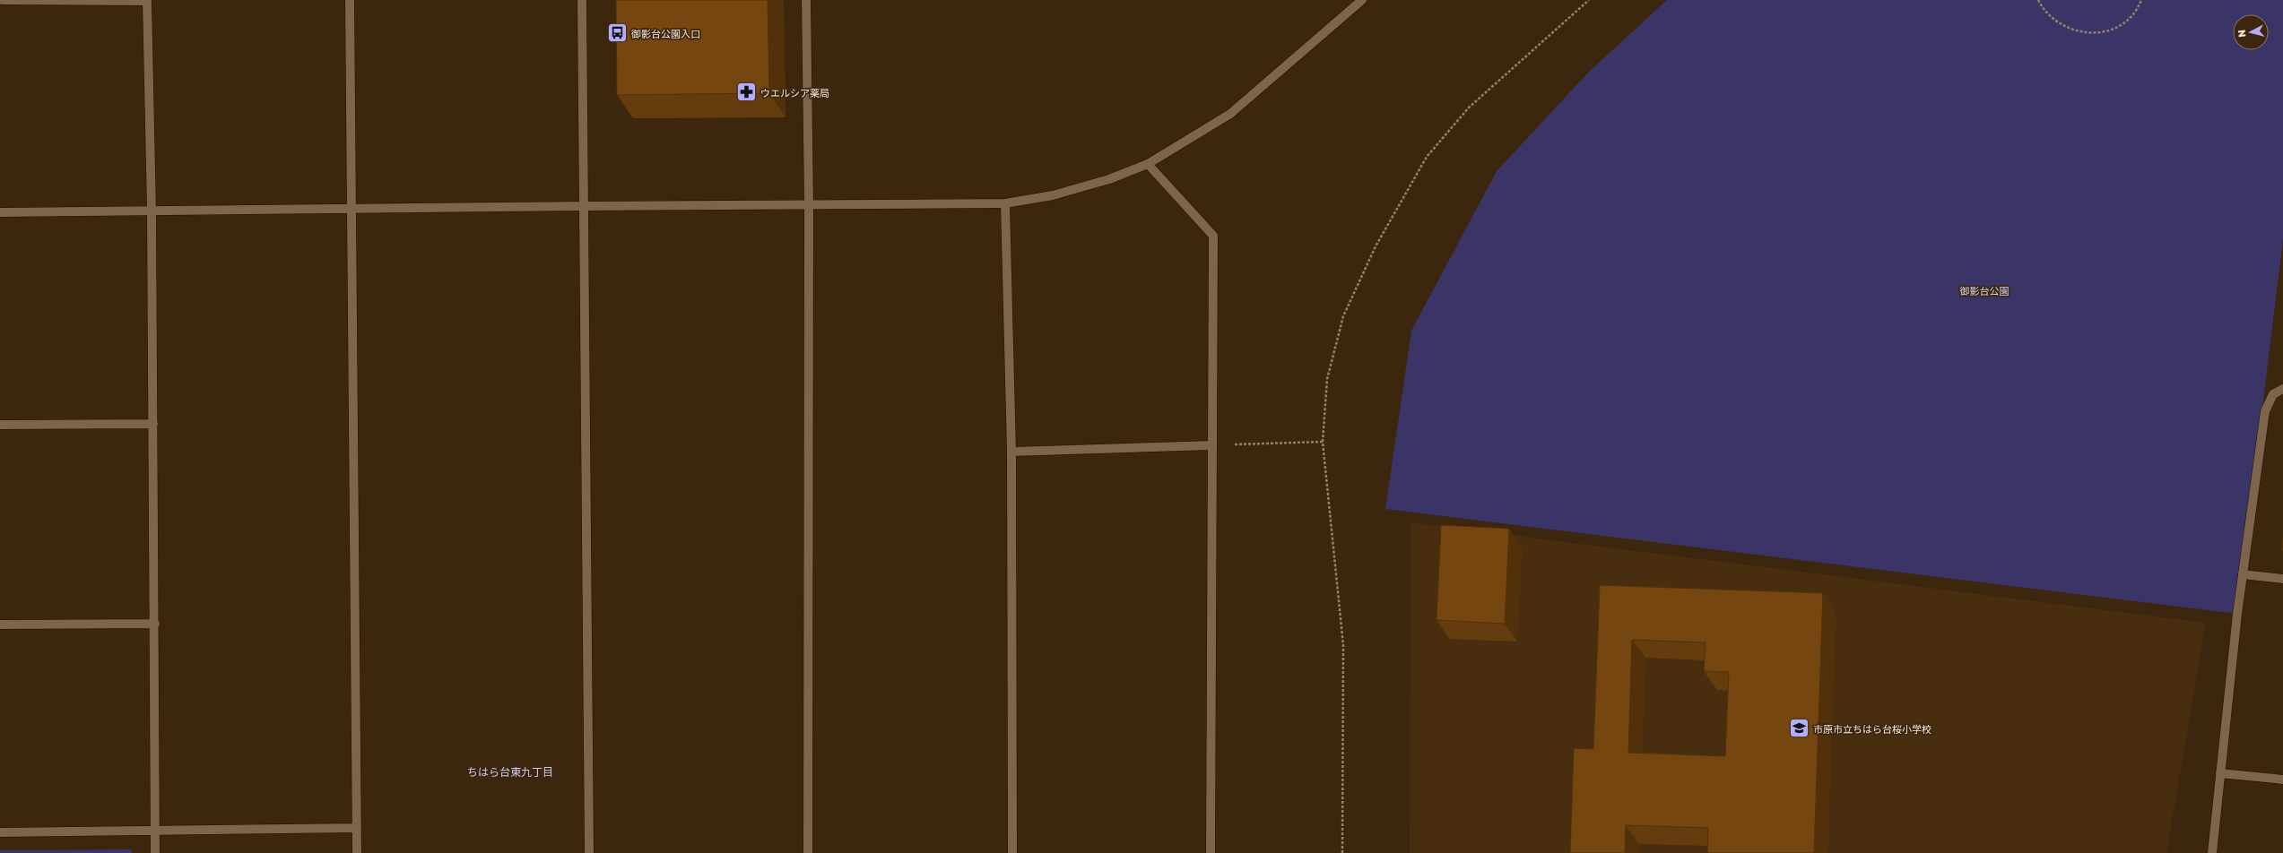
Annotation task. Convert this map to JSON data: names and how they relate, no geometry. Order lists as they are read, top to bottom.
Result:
{
  "districts": ["ちはら台東九丁目"],
  "parks": ["御影台公園"],
  "places": {
    "bus stop": ["御影台公園入口"],
    "pharmacy": ["ウエルシア薬局"],
    "school or university": ["市原市立ちはら台桜小学校"]
  },
  "north": "left"
}
